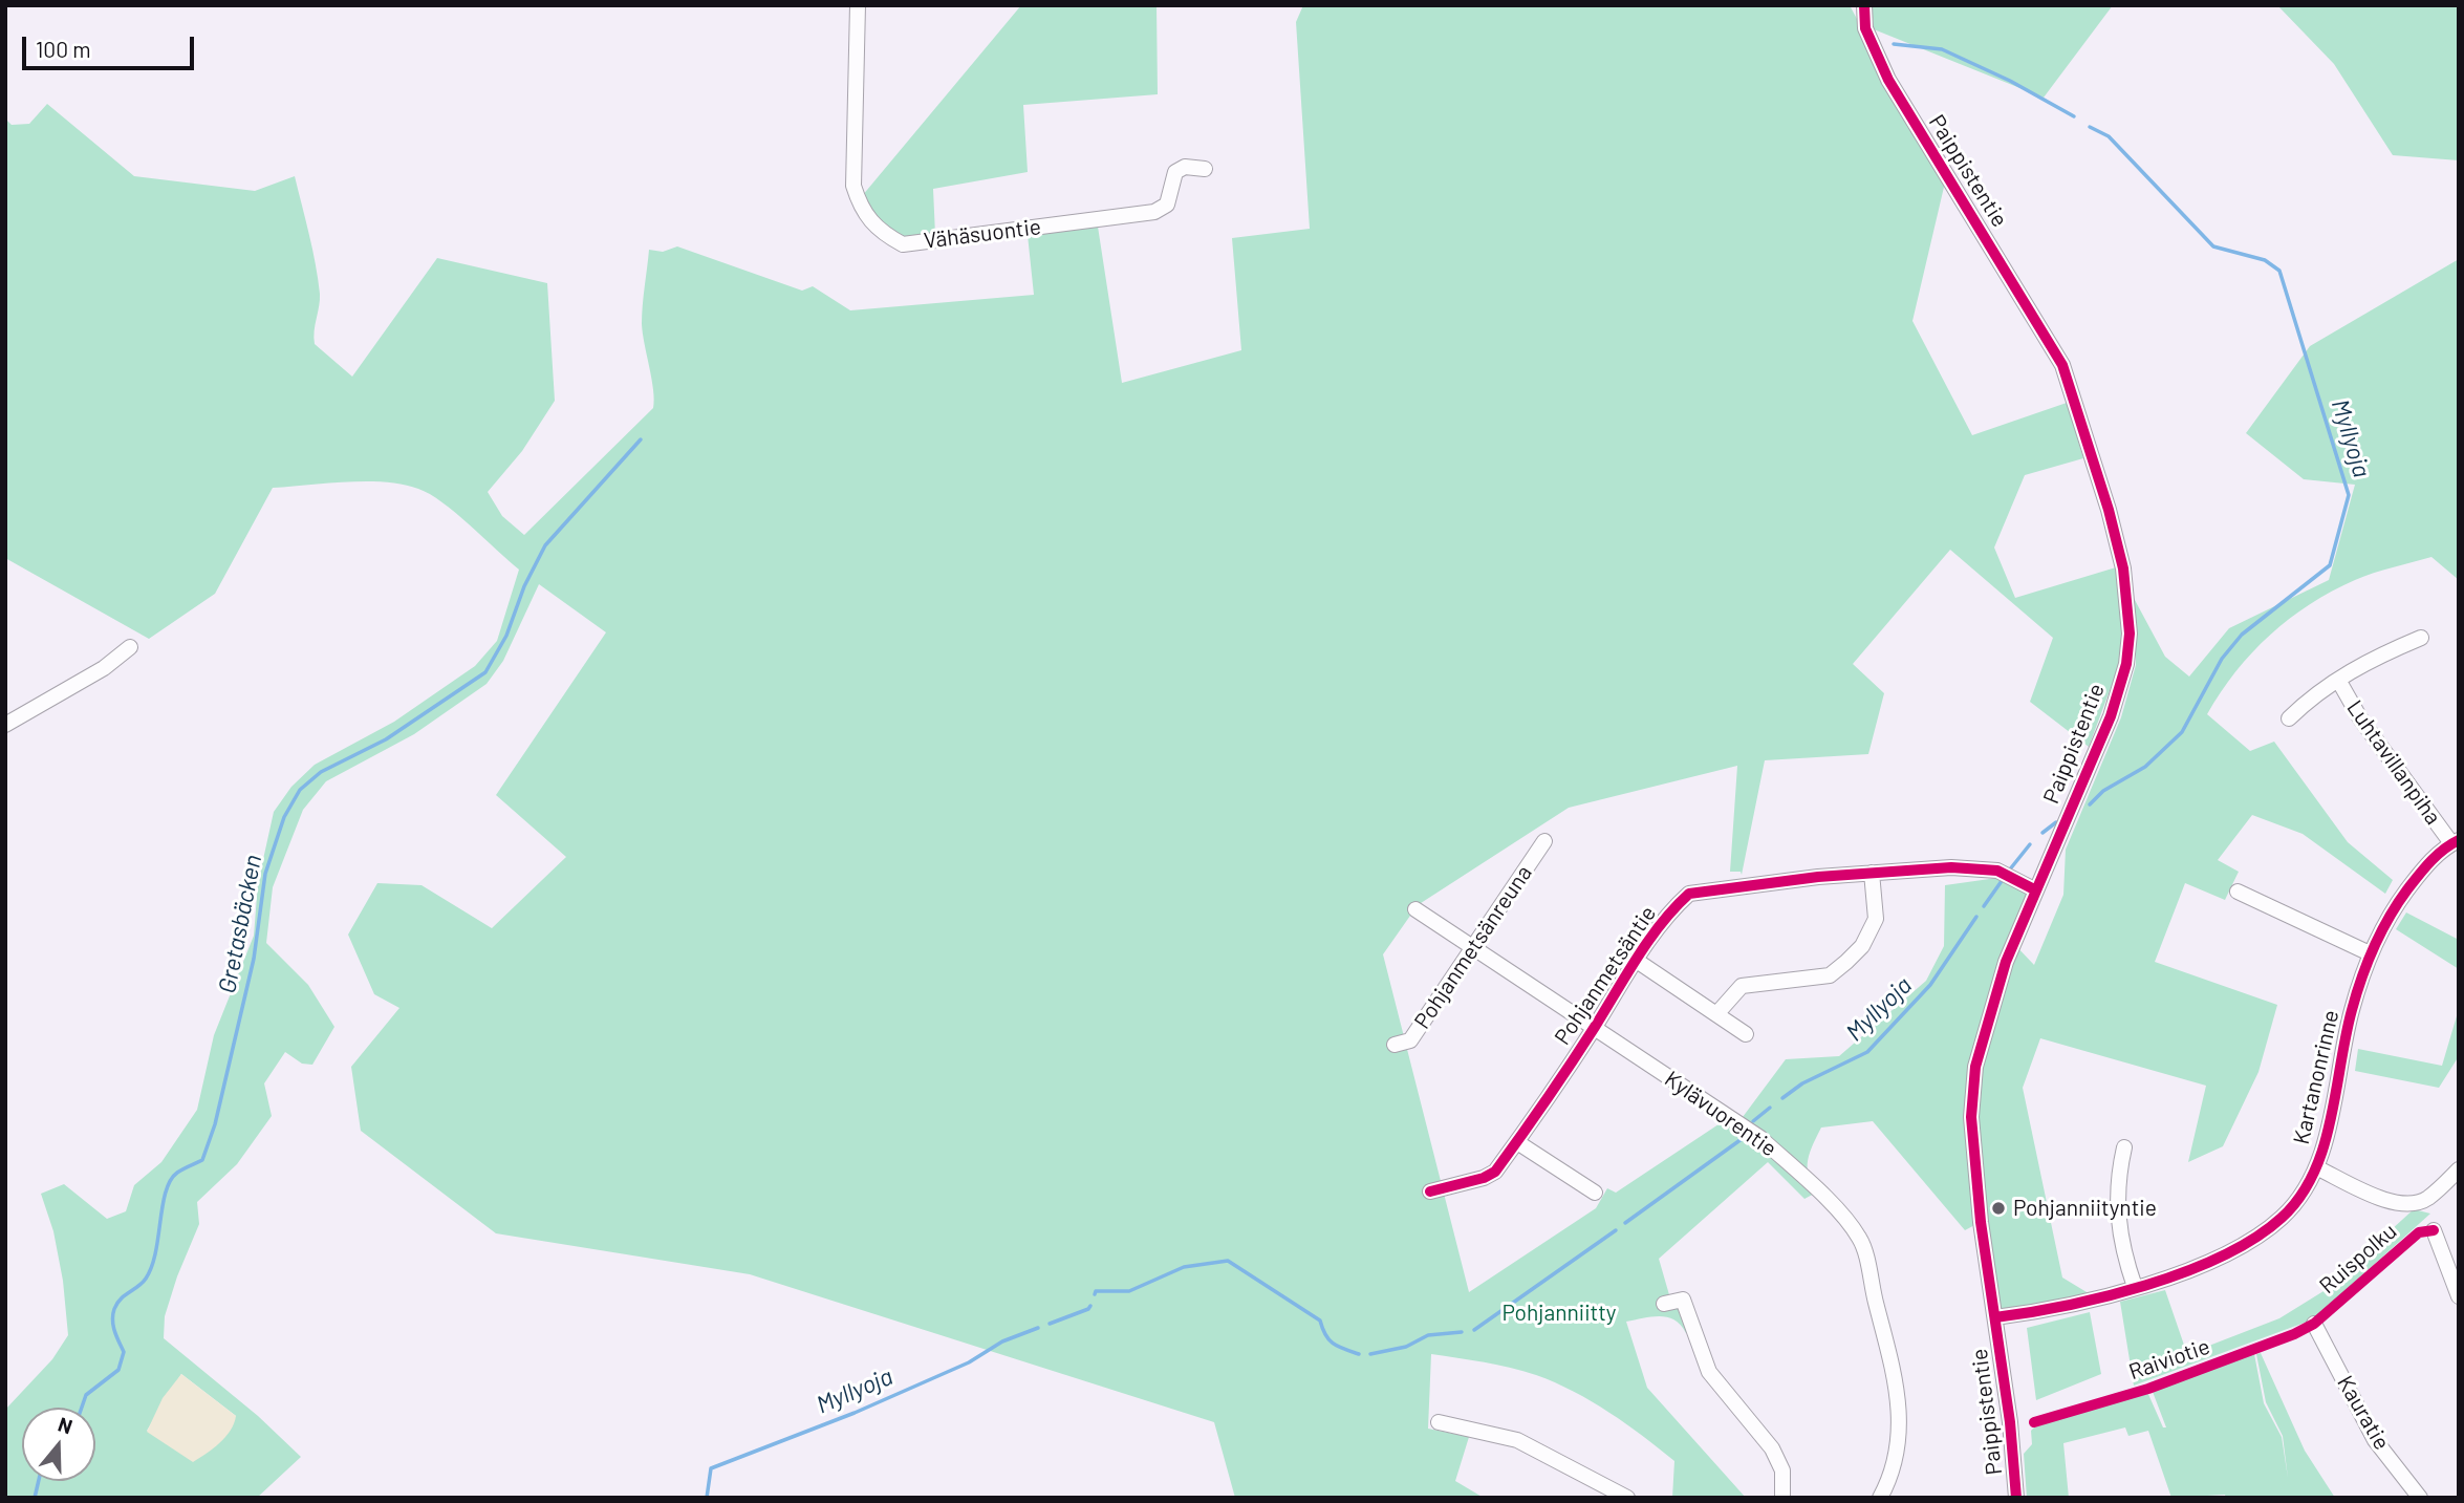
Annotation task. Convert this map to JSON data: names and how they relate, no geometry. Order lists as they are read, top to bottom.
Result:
{
  "streets": {
    "street": [
      "Paippistentie",
      "Vähäsuontie",
      "Luhtavillanpiha",
      "Pohjanmetsänreuna",
      "Pohjanmetsäntie",
      "Kartanonrinne",
      "Kylävuorentie",
      "Kauratie"
    ],
    "cycle path": ["Ruispolku"]
  },
  "crossings": [
    ["Paippistentie", "Pohjanmetsäntie"],
    ["Paippistentie", "Kartanonrinne"],
    ["Luhtavillanpiha", "Kartanonrinne"],
    ["Pohjanmetsänreuna", "Kylävuorentie"],
    ["Pohjanmetsäntie", "Kylävuorentie"]
  ],
  "water": ["Myllyoja", "Gretasbäcken"],
  "parks": ["Pohjanniitty"],
  "places": ["Pohjanniityntie"],
  "scale_bar": "100 m",
  "north": "top"
}
